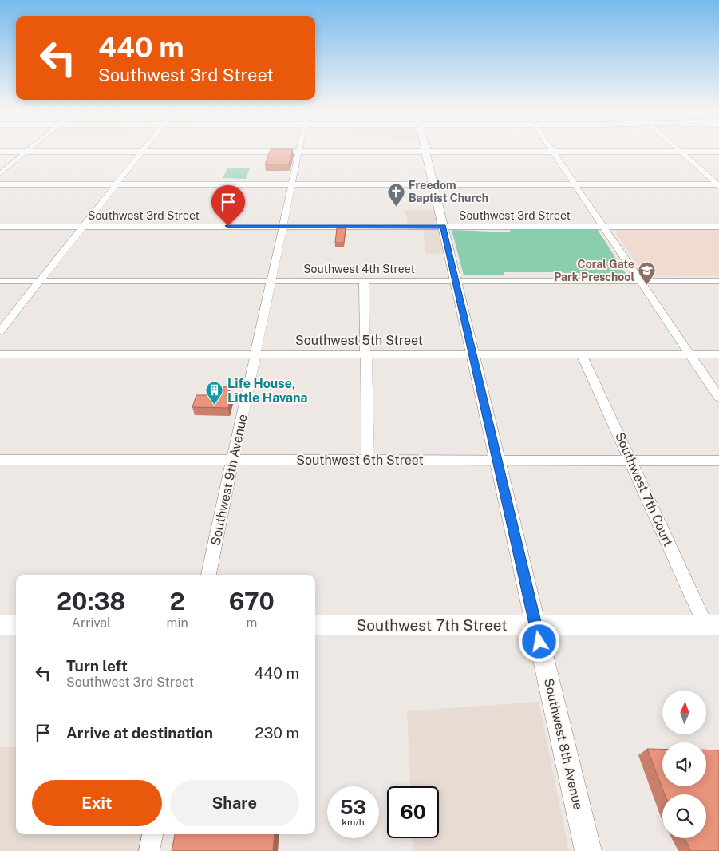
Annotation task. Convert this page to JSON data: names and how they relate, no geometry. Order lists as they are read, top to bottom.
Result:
{
  "streets": {
    "main road": ["Southwest 7th Street", "Southwest 8th Avenue"],
    "street": [
      "Southwest 3rd Street",
      "Southwest 4th Street",
      "Southwest 5th Street",
      "Southwest 6th Street",
      "Southwest 9th Avenue",
      "Southwest 7th Court"
    ]
  },
  "crossings": [
    ["Southwest 3rd Street", "Southwest 9th Avenue"],
    ["Southwest 3rd Street", "Southwest 8th Avenue"],
    ["Southwest 4th Street", "Southwest 9th Avenue"],
    ["Southwest 4th Street", "Southwest 8th Avenue"],
    ["Southwest 5th Street", "Southwest 9th Avenue"],
    ["Southwest 5th Street", "Southwest 7th Court"],
    ["Southwest 5th Street", "Southwest 8th Avenue"],
    ["Southwest 6th Street", "Southwest 9th Avenue"],
    ["Southwest 6th Street", "Southwest 7th Court"],
    ["Southwest 6th Street", "Southwest 8th Avenue"],
    ["Southwest 7th Court", "Southwest 7th Street"],
    ["Southwest 7th Street", "Southwest 8th Avenue"]
  ],
  "places": {
    "church": ["Freedom Baptist Church"],
    "school or university": ["Coral Gate Park Preschool"],
    "building": ["Life House, Little Havana"]
  },
  "north": "top",
  "page": {
    "turn": ["440 m", "Southwest 3rd Street"],
    "eta": [
      "20:38",
      "Arrival",
      "2",
      "min",
      "670",
      "m"
    ],
    "list": [
      {
        "name": "Turn left",
        "note": "Southwest 3rd Street",
        "value": "440 m"
      },
      {
        "name": "Arrive at destination",
        "value": "230 m"
      }
    ],
    "buttons": ["Exit", "Share"],
    "speed": "53 km/h",
    "limit": "60"
  }
}
